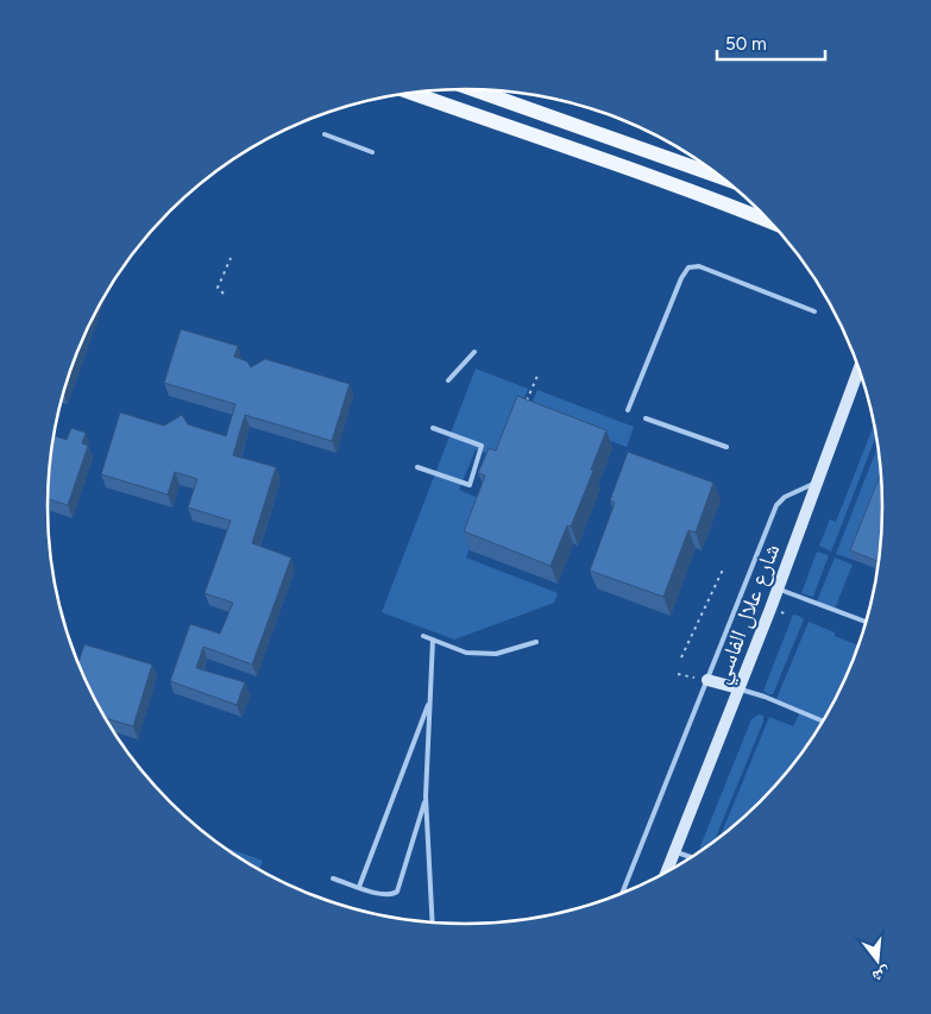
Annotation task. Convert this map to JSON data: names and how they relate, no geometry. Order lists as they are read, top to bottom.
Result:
{
  "streets": {
    "street": ["شارع علال الفاسي"]
  },
  "scale_bar": "50 m",
  "north": "bottom"
}
